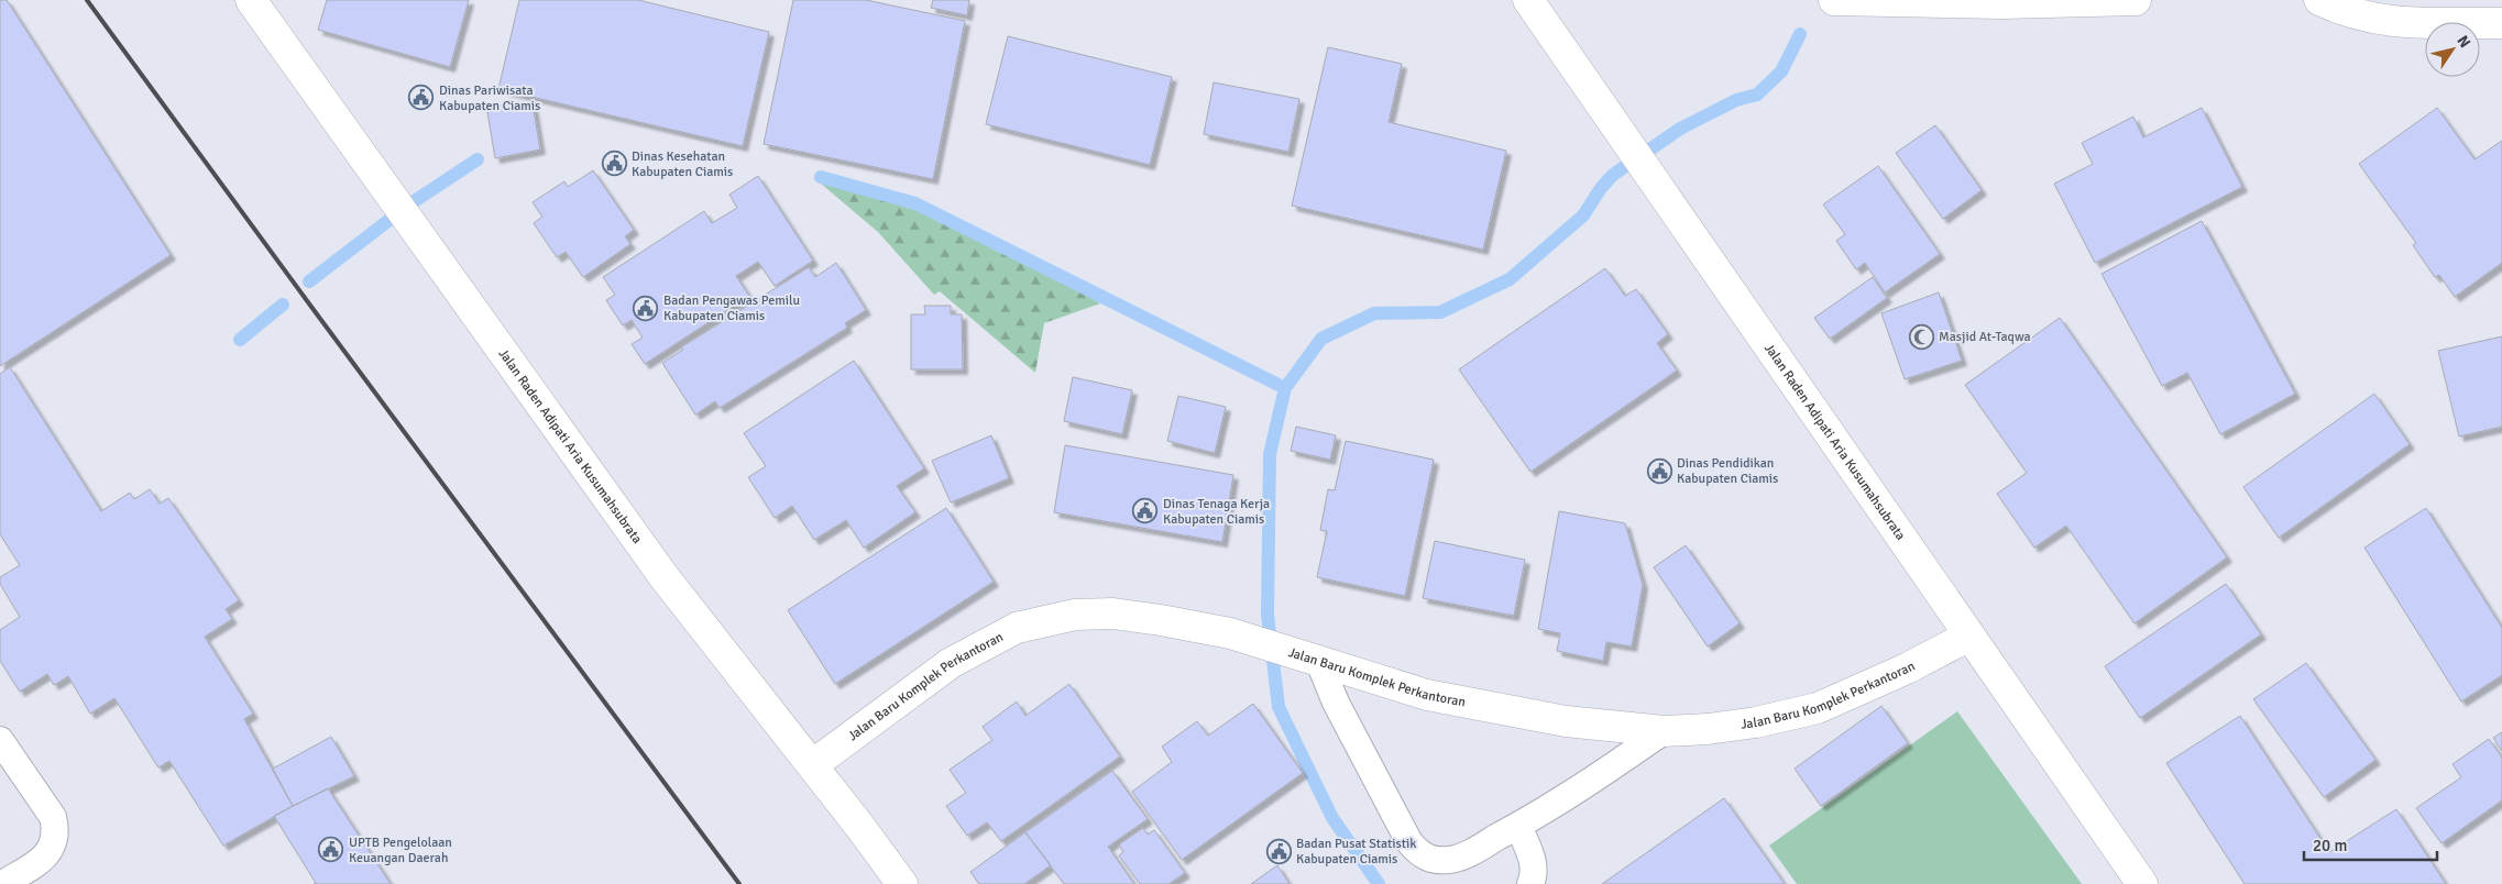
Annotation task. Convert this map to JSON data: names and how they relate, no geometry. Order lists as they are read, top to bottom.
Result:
{
  "streets": {
    "street": ["Jalan Raden Adipati Aria Kusumahsubrata", "Jalan Baru Komplek Perkantoran"]
  },
  "crossings": [
    ["Jalan Raden Adipati Aria Kusumahsubrata", "Jalan Baru Komplek Perkantoran"]
  ],
  "places": {
    "public building": [
      "Dinas Pariwisata Kabupaten Ciamis",
      "Dinas Kesehatan Kabupaten Ciamis",
      "Badan Pengawas Pemilu Kabupaten Ciamis",
      "Dinas Pendidikan Kabupaten Ciamis",
      "Dinas Tenaga Kerja Kabupaten Ciamis",
      "UPTB Pengelolaan Keuangan Daerah",
      "Badan Pusat Statistik Kabupaten Ciamis"
    ],
    "mosque": ["Masjid At-Taqwa"]
  },
  "scale_bar": "20 m",
  "north": "top right"
}
